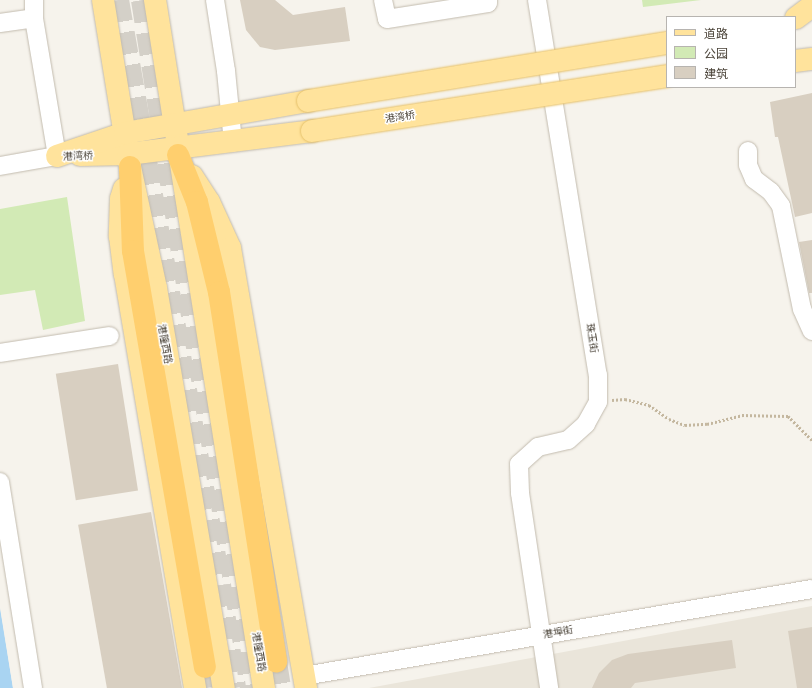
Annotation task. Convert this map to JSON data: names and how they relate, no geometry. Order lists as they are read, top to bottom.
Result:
{
  "streets": {
    "main road": ["港湾桥", "港隆西路"],
    "street": ["珠玉街", "港埠街"]
  },
  "crossings": [
    ["港湾桥", "港隆西路"],
    ["珠玉街", "港埠街"]
  ],
  "legend": ["道路", "公园", "建筑"]
}
